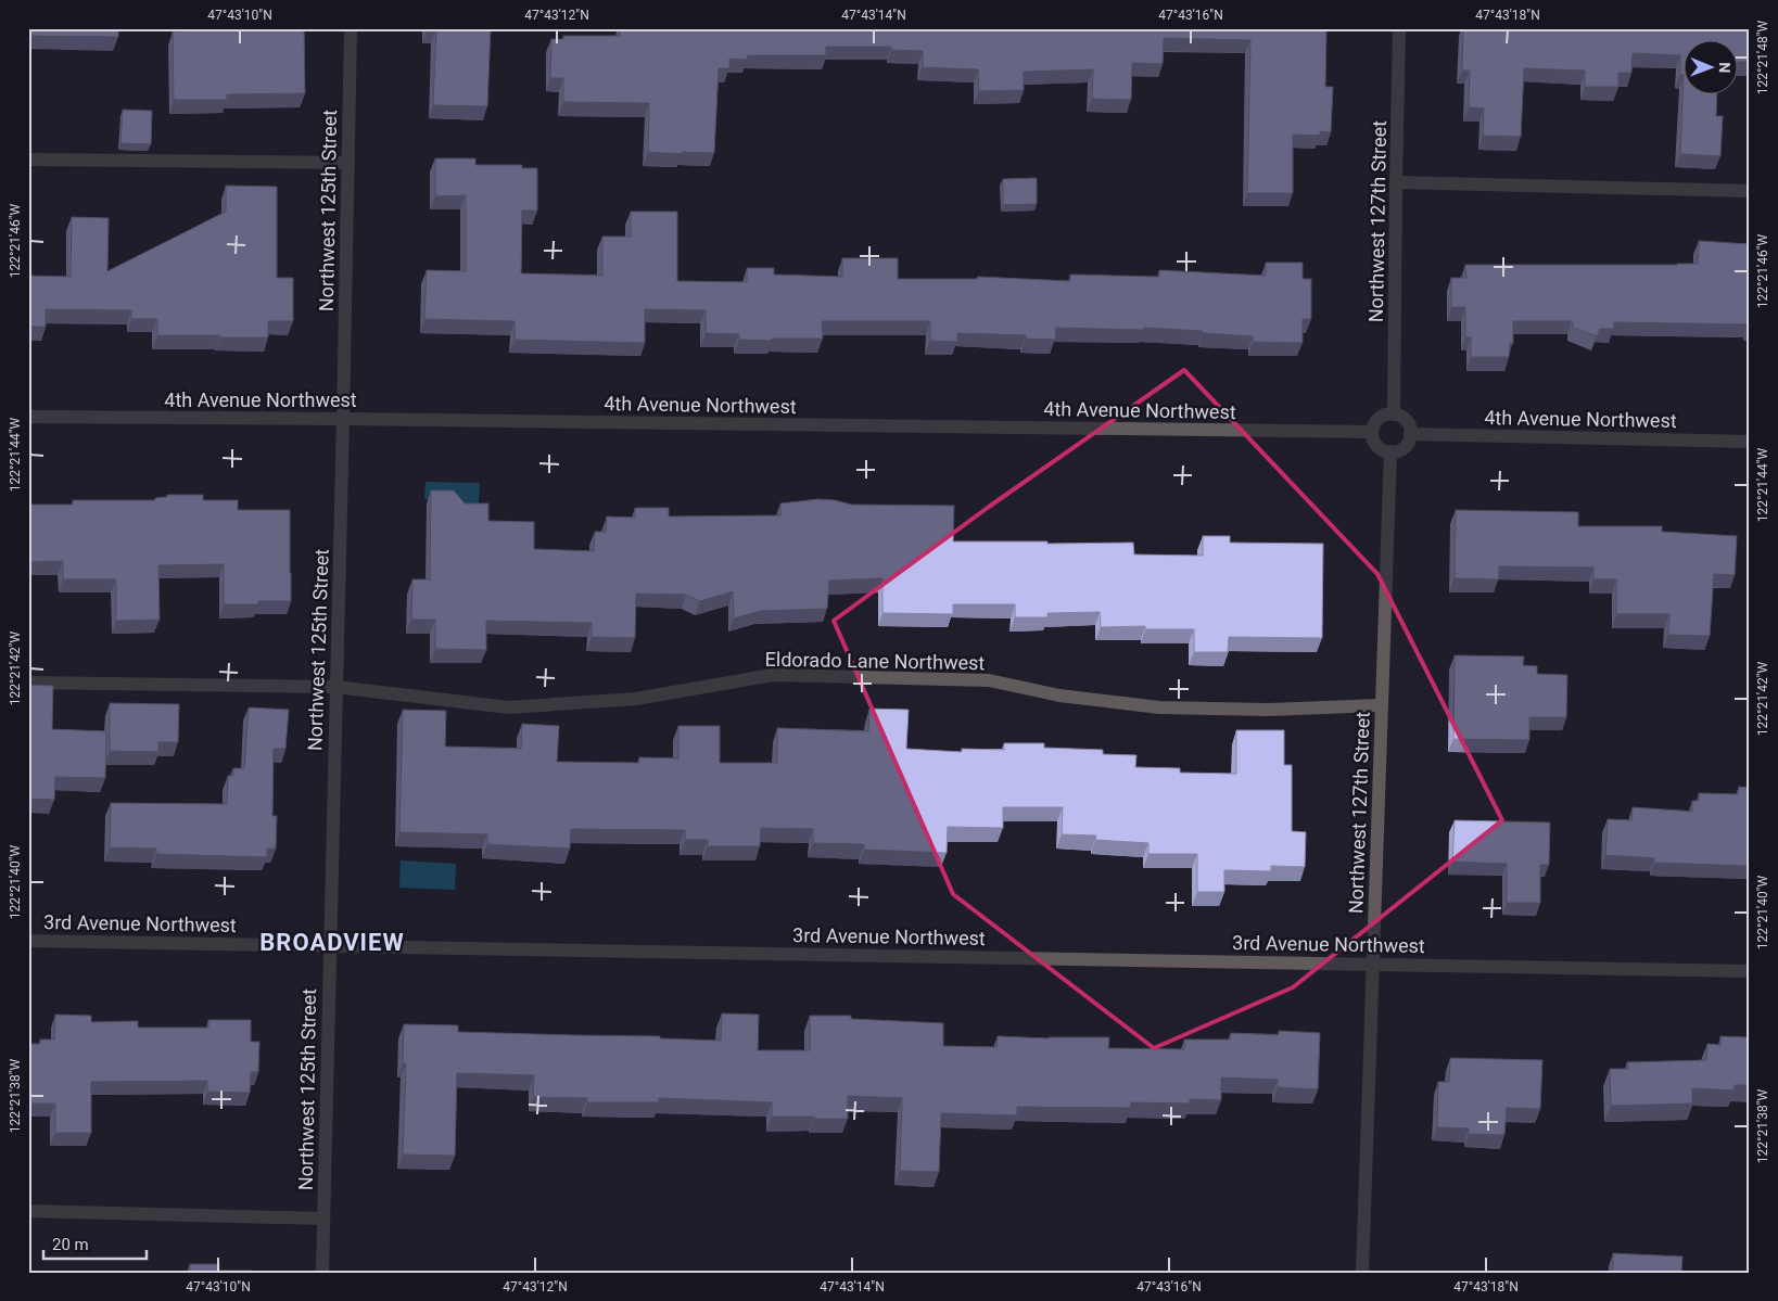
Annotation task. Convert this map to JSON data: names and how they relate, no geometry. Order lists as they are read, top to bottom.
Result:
{
  "streets": {
    "street": [
      "Northwest 125th Street",
      "Northwest 127th Street",
      "4th Avenue Northwest",
      "Eldorado Lane Northwest",
      "3rd Avenue Northwest"
    ]
  },
  "crossings": [
    ["Northwest 125th Street", "4th Avenue Northwest"],
    ["Northwest 125th Street", "Eldorado Lane Northwest"],
    ["Northwest 125th Street", "3rd Avenue Northwest"],
    ["Northwest 127th Street", "4th Avenue Northwest"],
    ["Northwest 127th Street", "Eldorado Lane Northwest"],
    ["Northwest 127th Street", "3rd Avenue Northwest"]
  ],
  "districts": ["BROADVIEW"],
  "scale_bar": "20 m",
  "north": "right",
  "coordinates": [
    "47°43'10\"N",
    "47°43'12\"N",
    "47°43'14\"N",
    "47°43'16\"N",
    "47°43'18\"N",
    "122°21'48\"W",
    "122°21'46\"W",
    "122°21'44\"W",
    "122°21'42\"W",
    "122°21'40\"W",
    "122°21'38\"W"
  ]
}
